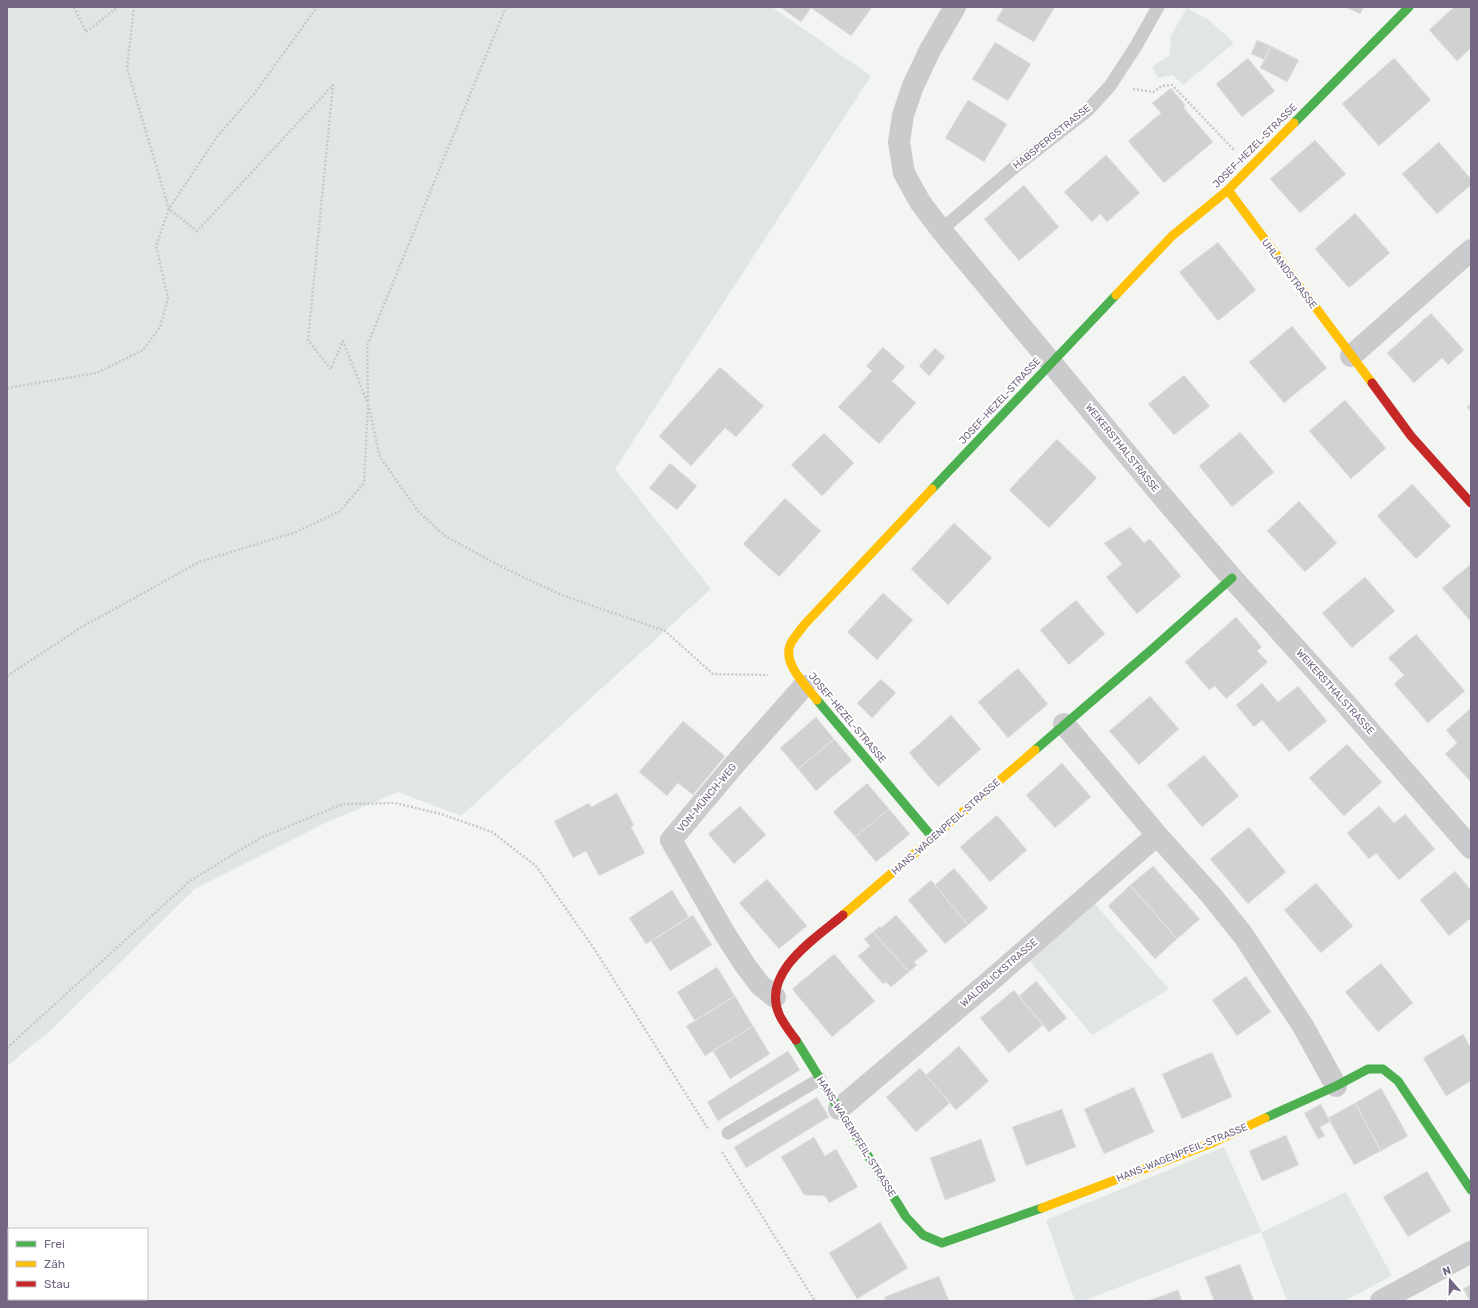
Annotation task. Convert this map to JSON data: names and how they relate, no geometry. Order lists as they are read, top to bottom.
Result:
{
  "streets": {
    "street": [
      "JOSEF-HEZEL-STRASSE",
      "UHLANDSTRASSE",
      "WEIKERSTHALSTRASSE",
      "VON-MÜNCH-WEG",
      "HANS-WAGENPFEIL-STRASSE",
      "WALDBLICKSTRASSE"
    ],
    "lane": ["HABSPERGSTRASSE"]
  },
  "crossings": [
    ["HABSPERGSTRASSE", "WEIKERSTHALSTRASSE"],
    ["JOSEF-HEZEL-STRASSE", "UHLANDSTRASSE"],
    ["JOSEF-HEZEL-STRASSE", "WEIKERSTHALSTRASSE"],
    ["JOSEF-HEZEL-STRASSE", "VON-MÜNCH-WEG"],
    ["JOSEF-HEZEL-STRASSE", "HANS-WAGENPFEIL-STRASSE"],
    ["WEIKERSTHALSTRASSE", "HANS-WAGENPFEIL-STRASSE"],
    ["VON-MÜNCH-WEG", "HANS-WAGENPFEIL-STRASSE"],
    ["HANS-WAGENPFEIL-STRASSE", "WALDBLICKSTRASSE"]
  ],
  "legend": ["Frei", "Zäh", "Stau"],
  "north": "top"
}
